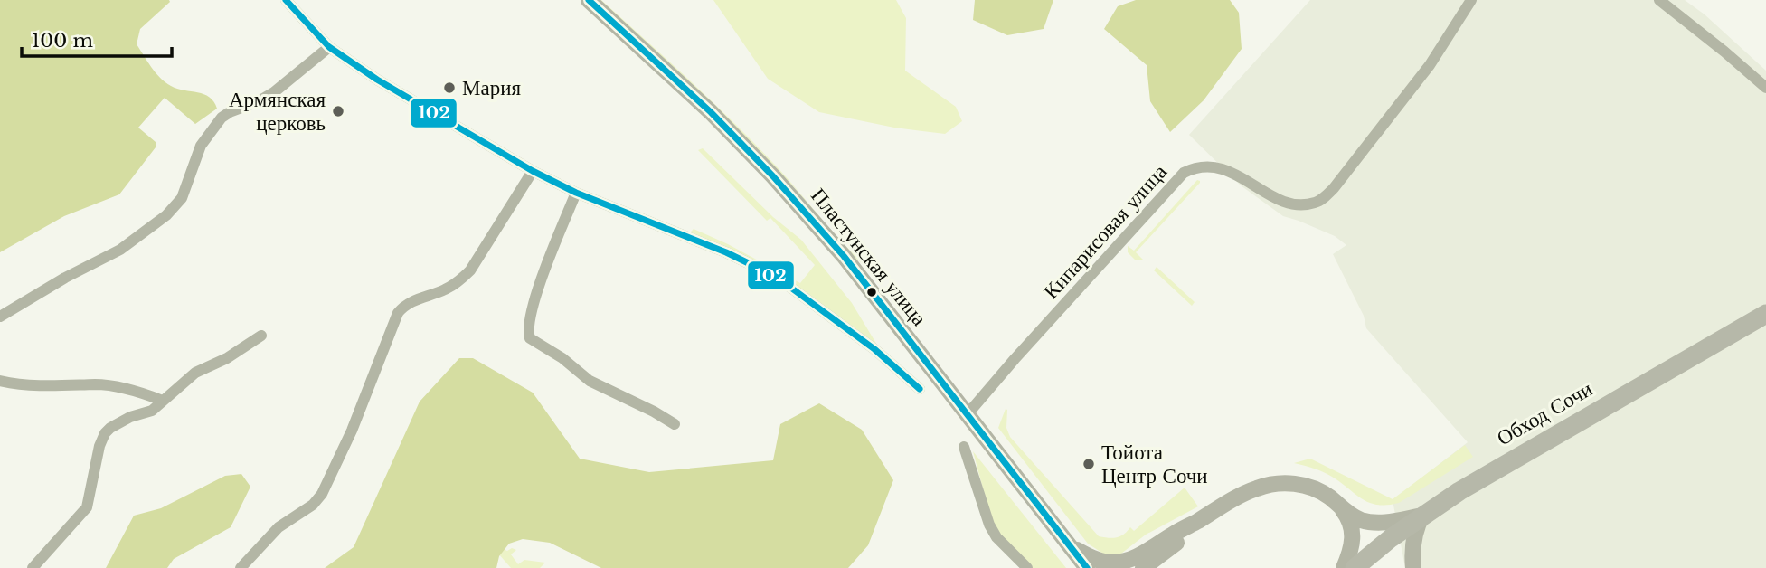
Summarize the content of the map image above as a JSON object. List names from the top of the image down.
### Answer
{
  "streets": {
    "highway": ["Обход Сочи"],
    "main road": ["Пластунская улица"],
    "street": ["Кипарисовая улица"]
  },
  "crossings": [
    ["Кипарисовая улица", "Пластунская улица"]
  ],
  "places": ["Мария", "Армянская церковь", "Тойота Центр Сочи"],
  "lines": ["transit line 102"],
  "scale_bar": "100 m"
}
